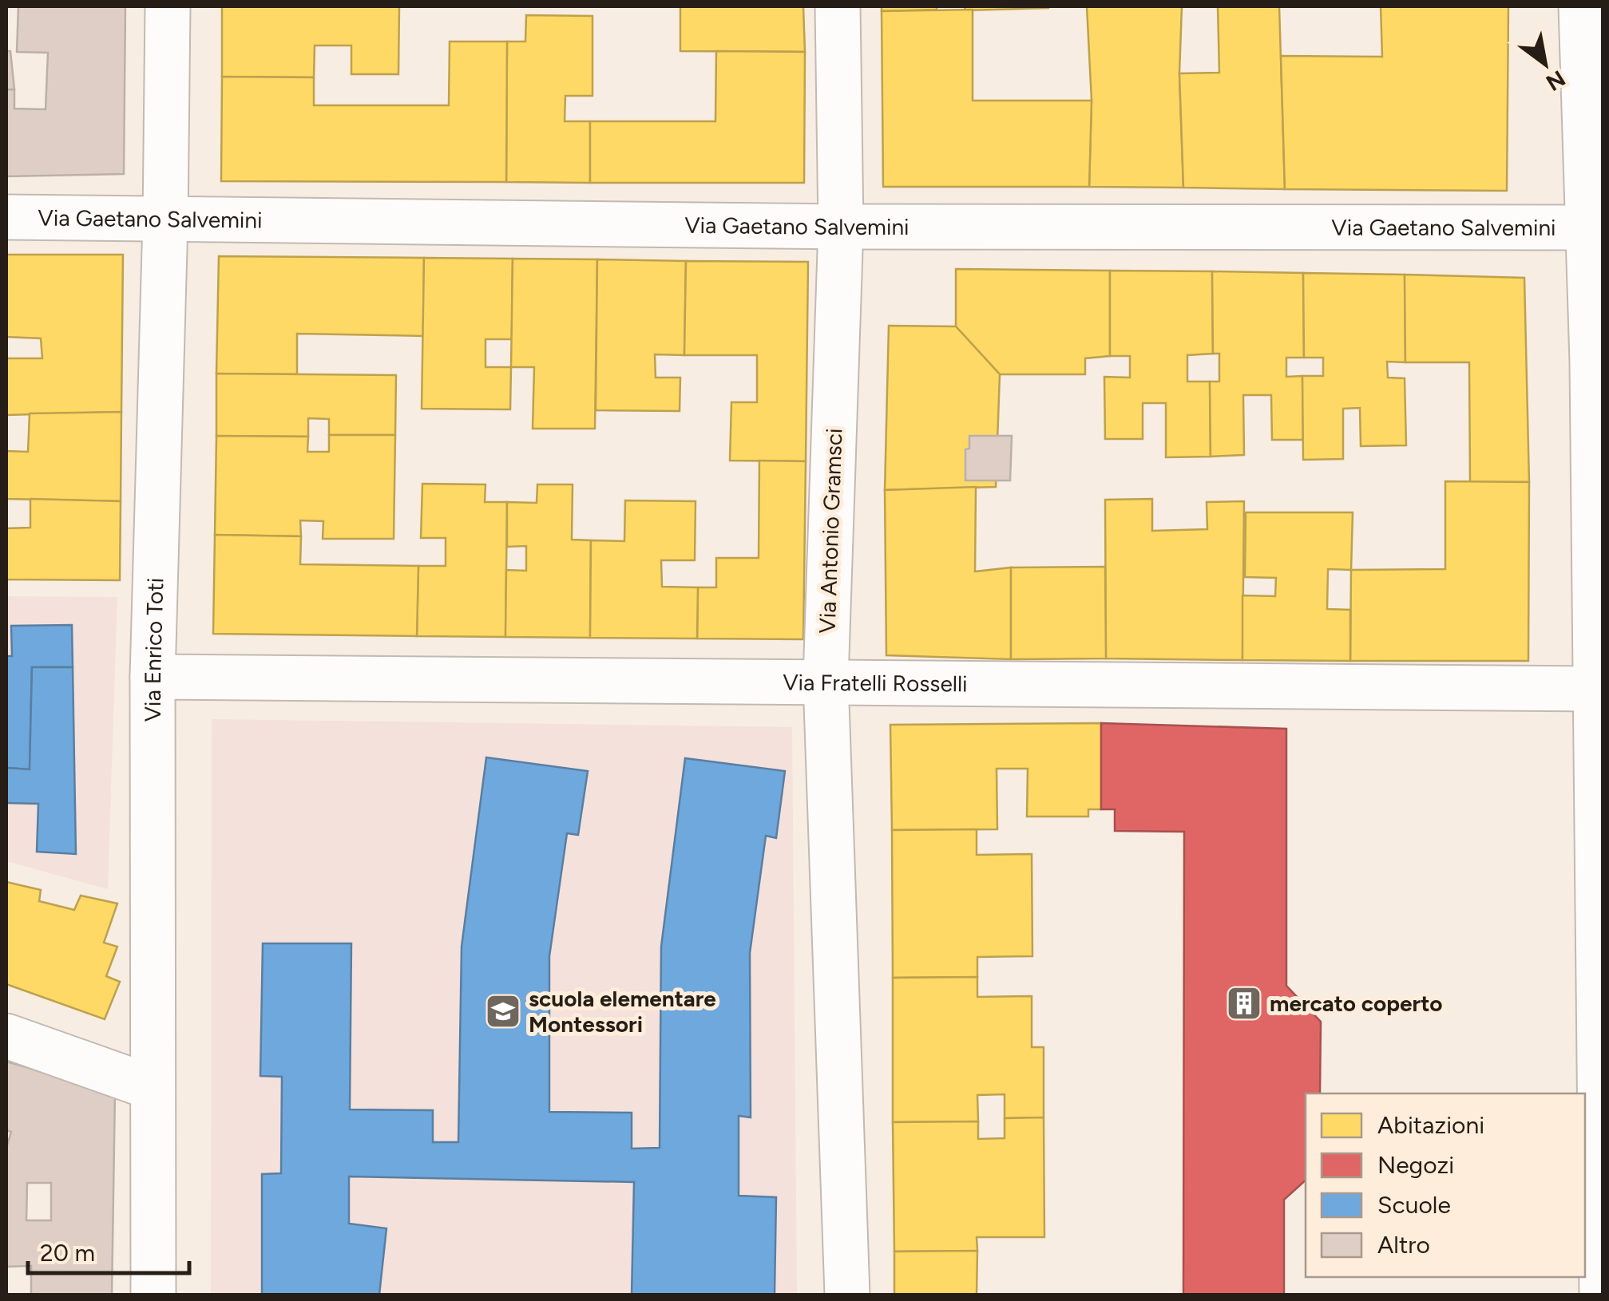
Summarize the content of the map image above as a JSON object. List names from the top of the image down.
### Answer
{
  "streets": {
    "street": [
      "Via Gaetano Salvemini",
      "Via Antonio Gramsci",
      "Via Enrico Toti",
      "Via Fratelli Rosselli"
    ]
  },
  "crossings": [
    ["Via Gaetano Salvemini", "Via Antonio Gramsci"],
    ["Via Gaetano Salvemini", "Via Enrico Toti"],
    ["Via Antonio Gramsci", "Via Fratelli Rosselli"],
    ["Via Enrico Toti", "Via Fratelli Rosselli"]
  ],
  "places": {
    "building": ["mercato coperto"],
    "school or university": ["scuola elementare Montessori"]
  },
  "legend": [
    "Abitazioni",
    "Negozi",
    "Scuole",
    "Altro"
  ],
  "scale_bar": "20 m",
  "north": "bottom right"
}
